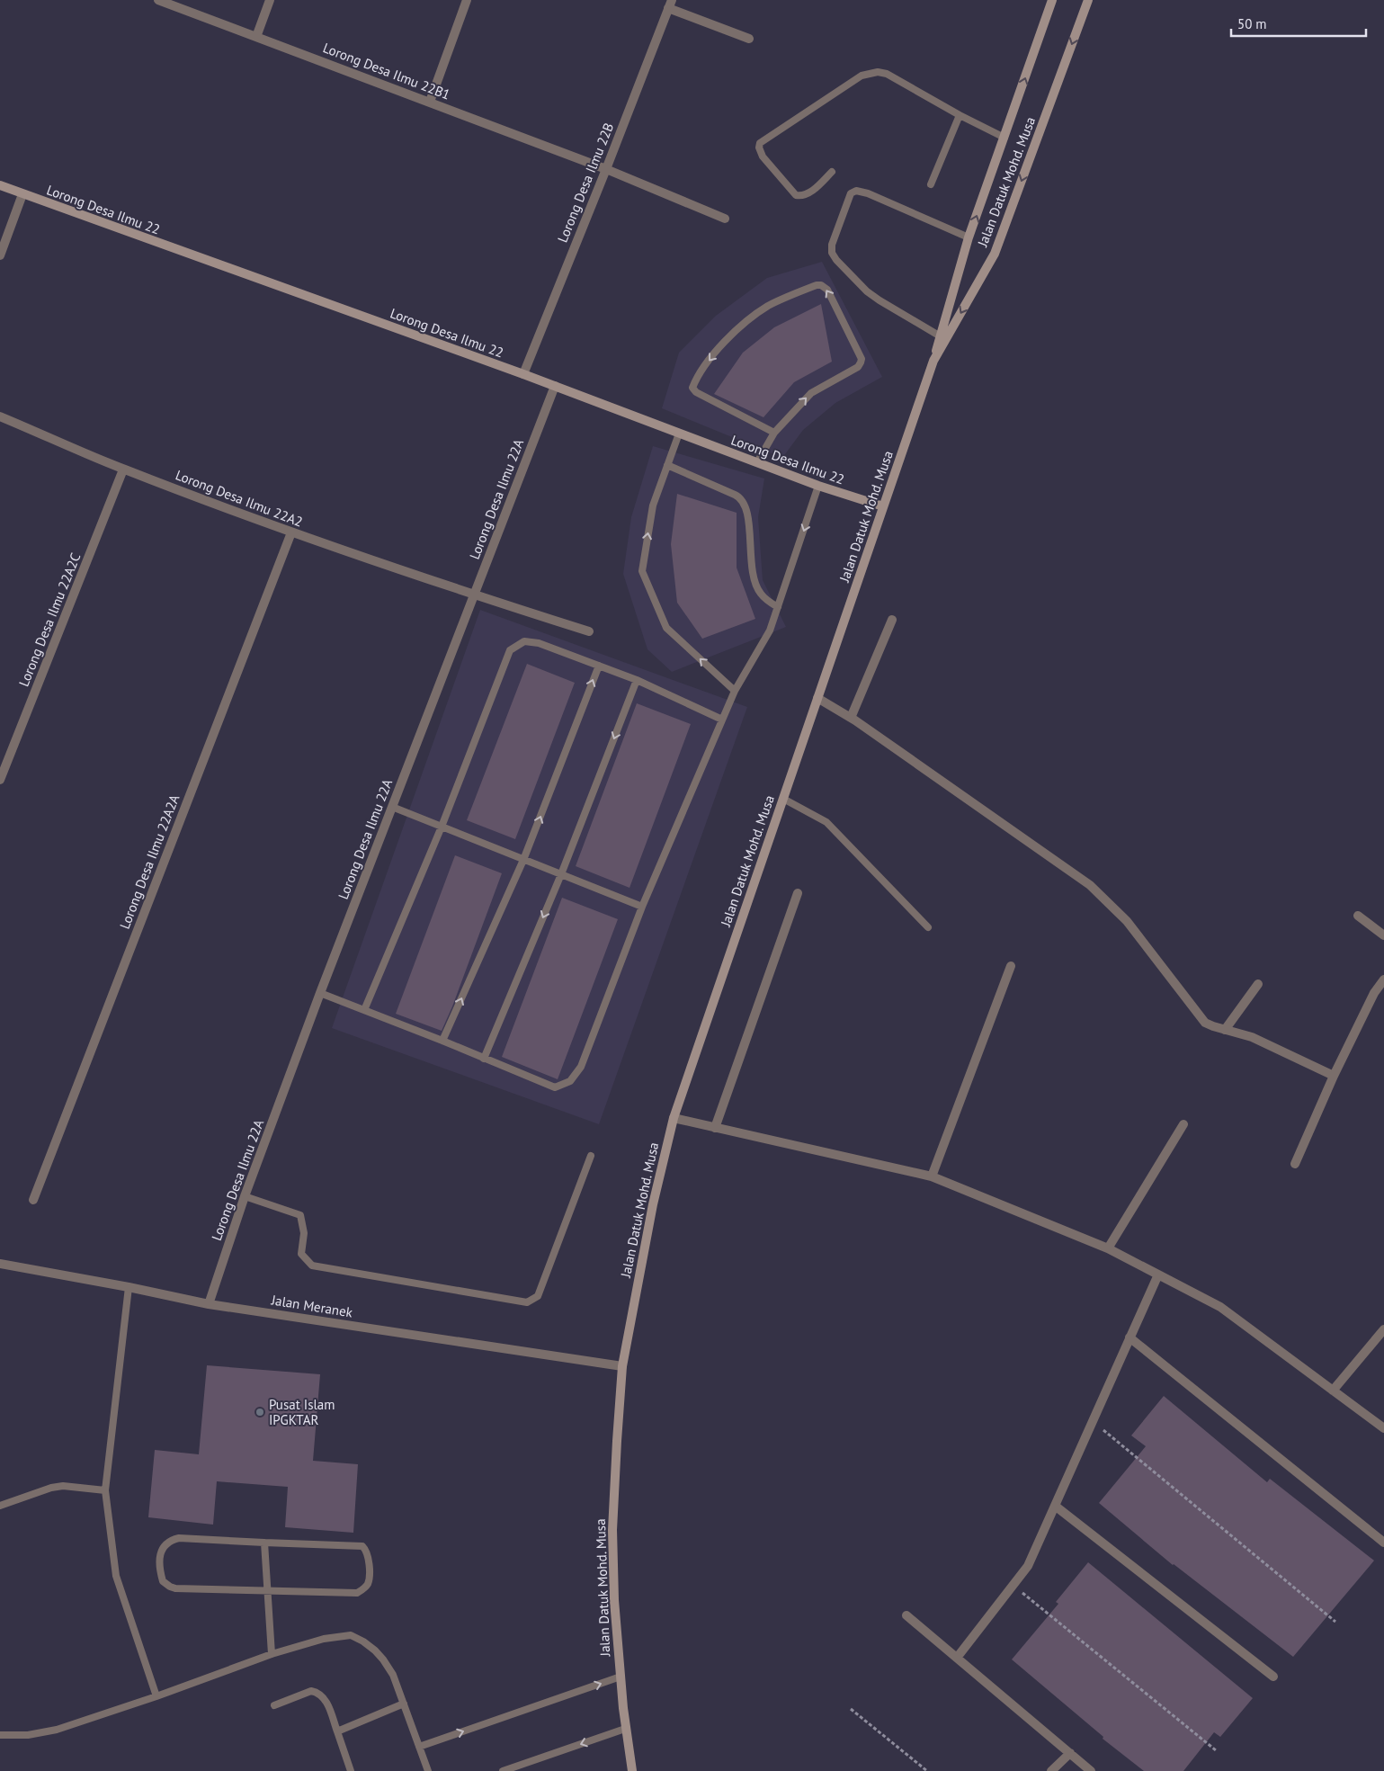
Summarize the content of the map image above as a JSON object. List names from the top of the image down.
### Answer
{
  "streets": {
    "main road": ["Jalan Datuk Mohd. Musa", "Lorong Desa Ilmu 22"],
    "street": [
      "Lorong Desa Ilmu 22B1",
      "Lorong Desa Ilmu 22B",
      "Lorong Desa Ilmu 22A2",
      "Lorong Desa Ilmu 22A",
      "Lorong Desa Ilmu 22A2C",
      "Lorong Desa Ilmu 22A2A",
      "Jalan Meranek"
    ]
  },
  "crossings": [
    ["Lorong Desa Ilmu 22B1", "Lorong Desa Ilmu 22B"],
    ["Jalan Datuk Mohd. Musa", "Lorong Desa Ilmu 22"],
    ["Jalan Datuk Mohd. Musa", "Jalan Meranek"],
    ["Lorong Desa Ilmu 22B", "Lorong Desa Ilmu 22"],
    ["Lorong Desa Ilmu 22", "Lorong Desa Ilmu 22A"],
    ["Lorong Desa Ilmu 22A2", "Lorong Desa Ilmu 22A"],
    ["Lorong Desa Ilmu 22A2", "Lorong Desa Ilmu 22A2C"],
    ["Lorong Desa Ilmu 22A2", "Lorong Desa Ilmu 22A2A"],
    ["Lorong Desa Ilmu 22A", "Jalan Meranek"]
  ],
  "places": ["Pusat Islam IPGKTAR"],
  "scale_bar": "50 m"
}
